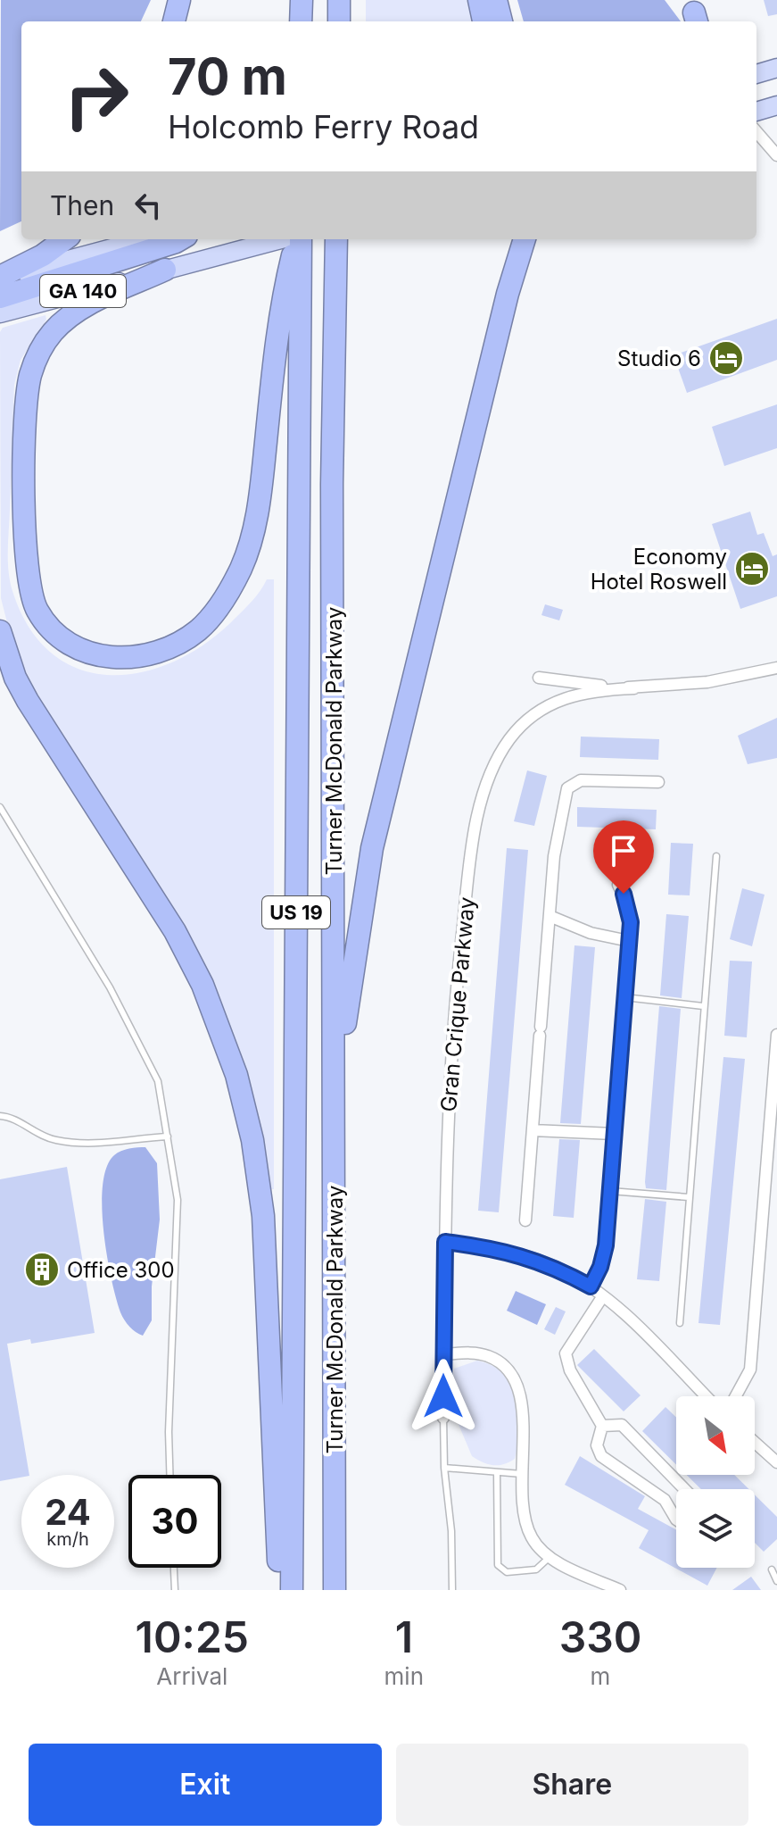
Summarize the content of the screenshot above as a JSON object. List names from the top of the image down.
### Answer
{
  "streets": {
    "highway": ["Turner McDonald Parkway", "US 19"],
    "main road": ["GA 140"],
    "street": ["Gran Crique Parkway"]
  },
  "places": {
    "hotel": ["Studio 6", "Economy Hotel Roswell"],
    "building": ["Office 300"]
  },
  "north": "bottom right",
  "page": {
    "turn": ["70 m", "Holcomb Ferry Road"],
    "then": "Then",
    "speed": "24 km/h",
    "limit": "30",
    "eta": [
      "10:25",
      "Arrival",
      "1",
      "min",
      "330",
      "m"
    ],
    "buttons": ["Exit", "Share"]
  }
}
